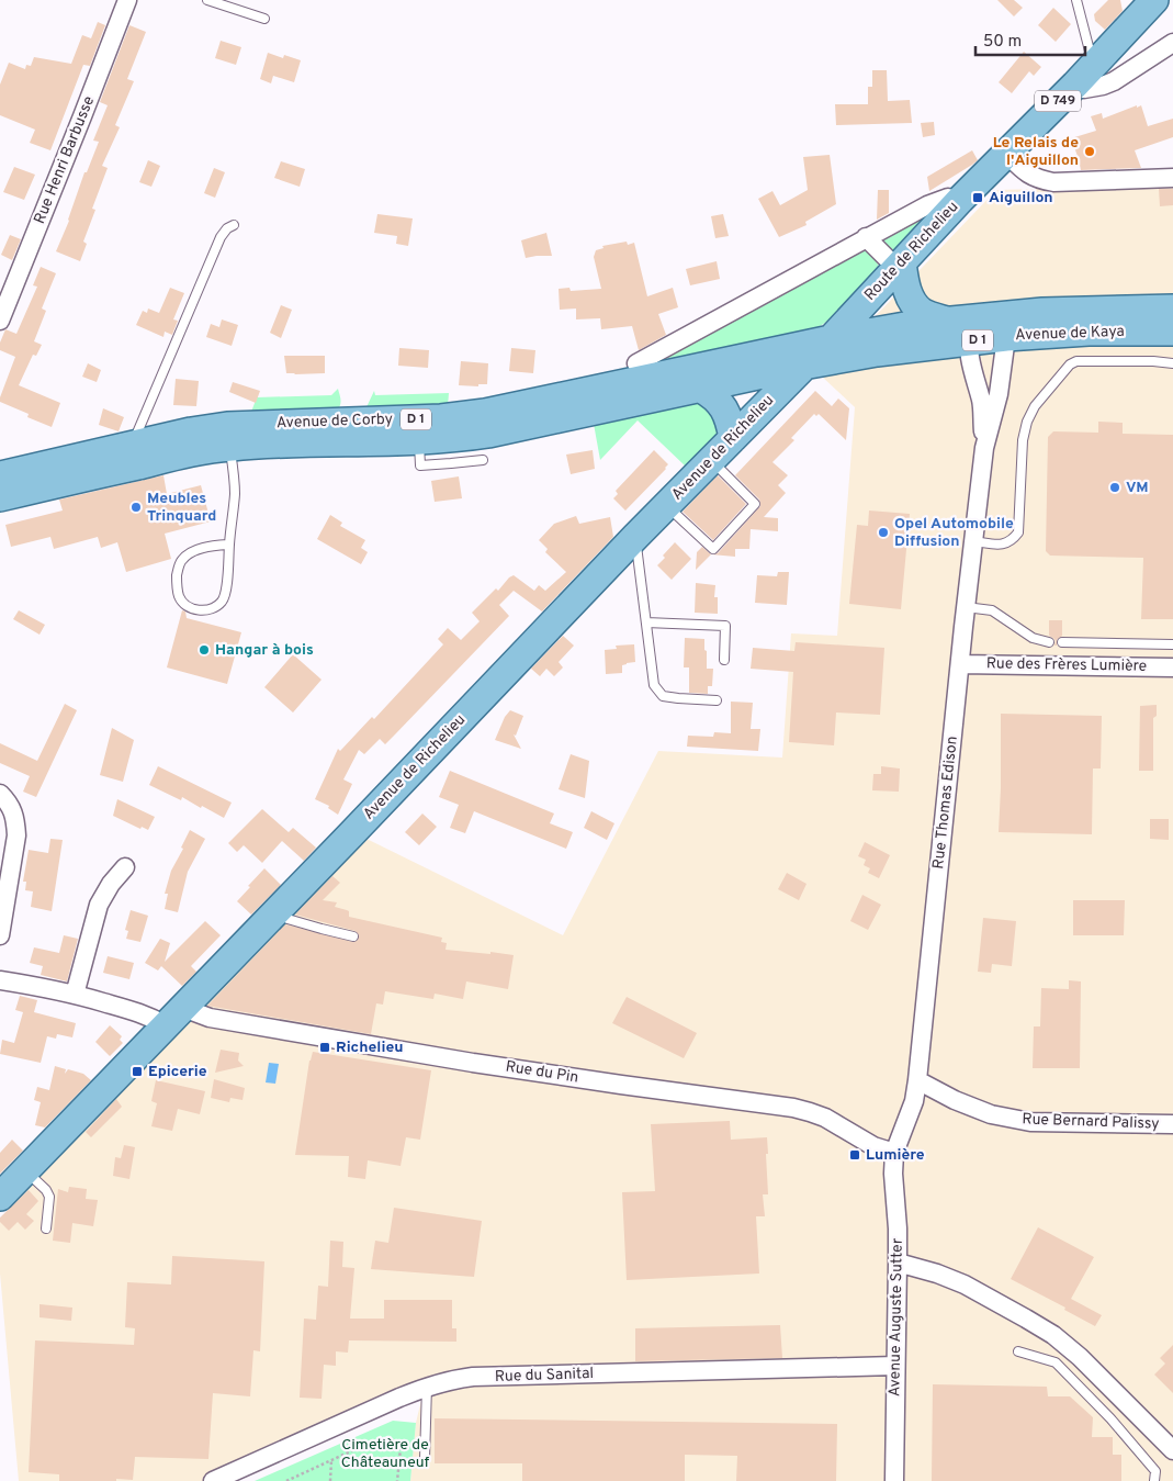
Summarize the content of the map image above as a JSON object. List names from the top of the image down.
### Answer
{
  "streets": {
    "main road": [
      "D 749",
      "Route de Richelieu",
      "Avenue de Kaya",
      "D 1",
      "Avenue de Corby",
      "Avenue de Richelieu"
    ],
    "street": [
      "Rue Henri Barbusse",
      "Rue des Frères Lumière",
      "Rue Thomas Edison",
      "Rue du Pin",
      "Rue Bernard Palissy",
      "Avenue Auguste Sutter",
      "Rue du Sanital"
    ]
  },
  "crossings": [
    ["Route de Richelieu", "Avenue de Kaya"],
    ["Route de Richelieu", "Avenue de Corby"],
    ["Route de Richelieu", "Avenue de Richelieu"],
    ["Avenue de Kaya", "Avenue de Corby"],
    ["Avenue de Kaya", "Avenue de Richelieu"],
    ["Avenue de Kaya", "Rue Thomas Edison"],
    ["Avenue de Corby", "Avenue de Richelieu"],
    ["Avenue de Richelieu", "Rue du Pin"],
    ["Rue des Frères Lumière", "Rue Thomas Edison"],
    ["Rue Thomas Edison", "Rue du Pin"],
    ["Rue Thomas Edison", "Rue Bernard Palissy"],
    ["Rue Thomas Edison", "Avenue Auguste Sutter"],
    ["Rue du Pin", "Avenue Auguste Sutter"],
    ["Avenue Auguste Sutter", "Rue du Sanital"]
  ],
  "parks": ["Cimetière de Châteauneuf"],
  "places": {
    "other": [
      "Le Relais de l'Aiguillon",
      "VM",
      "Meubles Trinquard",
      "Opel Automobile Diffusion",
      "Hangar à bois"
    ],
    "transit": [
      "Aiguillon",
      "Richelieu",
      "Epicerie",
      "Lumière"
    ]
  },
  "scale_bar": "50 m"
}
